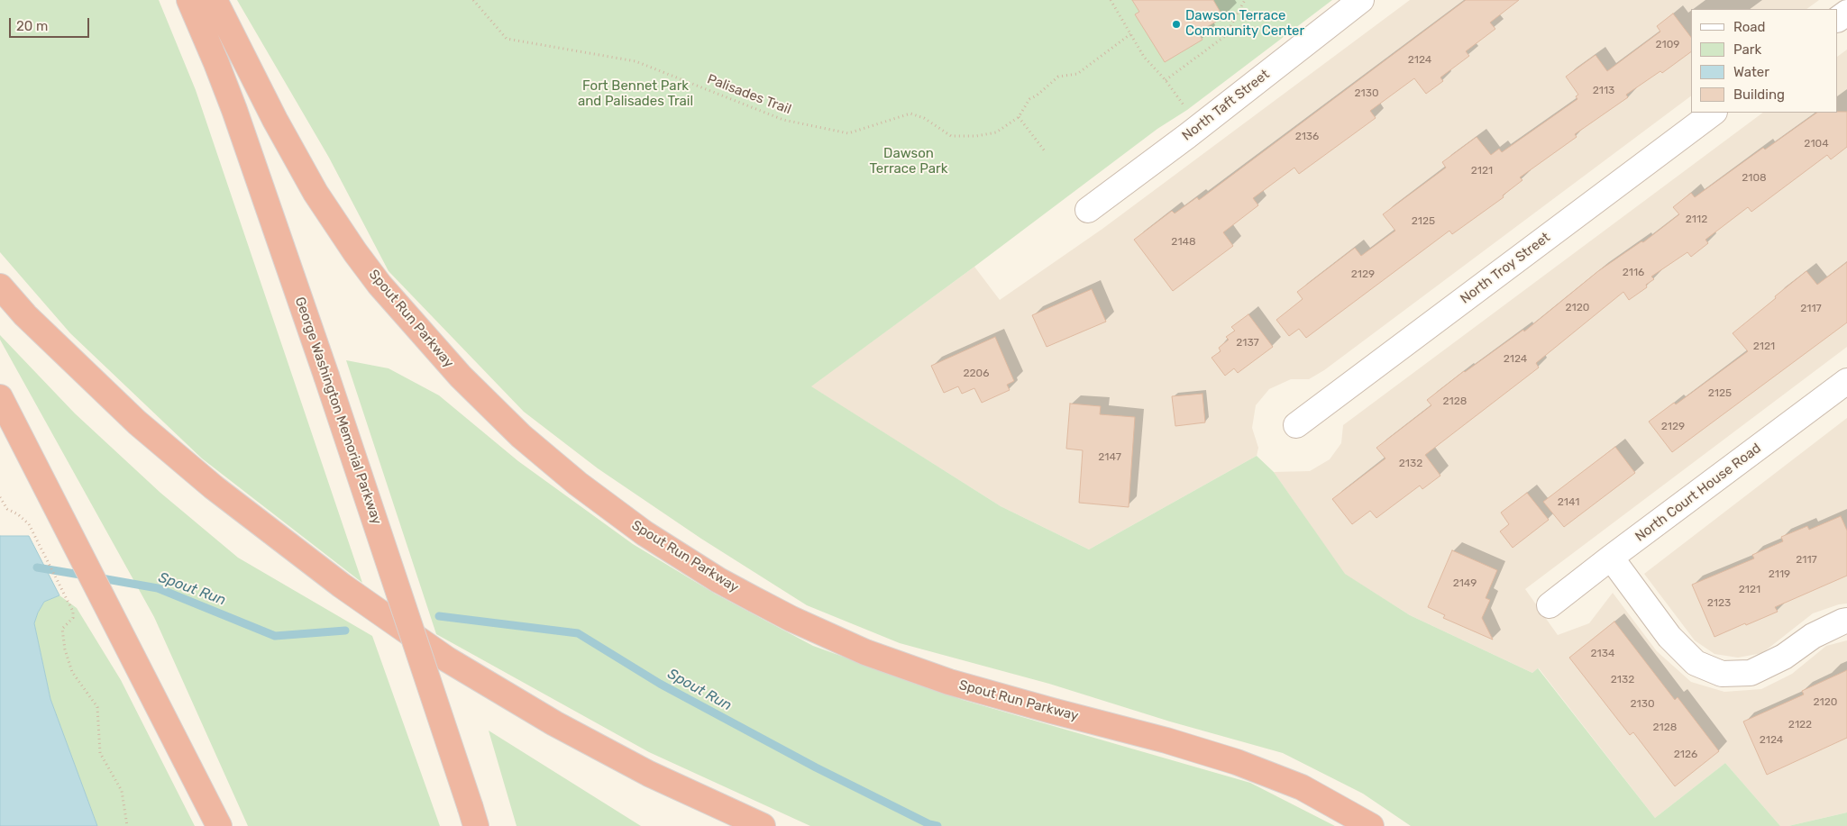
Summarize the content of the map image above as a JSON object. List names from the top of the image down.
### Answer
{
  "streets": {
    "highway": ["Spout Run Parkway", "George Washington Memorial Parkway"],
    "street": ["North Taft Street", "North Troy Street", "North Court House Road"],
    "path": ["Palisades Trail"]
  },
  "water": ["Spout Run"],
  "parks": ["Fort Bennet Park and Palisades Trail", "Dawson Terrace Park"],
  "places": ["Dawson Terrace Community Center"],
  "house_numbers": [
    "2109",
    "2124",
    "2113",
    "2130",
    "2136",
    "2104",
    "2121",
    "2108",
    "2112",
    "2125",
    "2148",
    "2116",
    "2129",
    "2120",
    "2117",
    "2137",
    "2121",
    "2124",
    "2206",
    "2125",
    "2128",
    "2129",
    "2147",
    "2132",
    "2141",
    "2117",
    "2119",
    "2149",
    "2121",
    "2123",
    "2134",
    "2132",
    "2120",
    "2130",
    "2122",
    "2128",
    "2124",
    "2126"
  ],
  "legend": [
    "Road",
    "Park",
    "Water",
    "Building"
  ],
  "scale_bar": "20 m"
}
